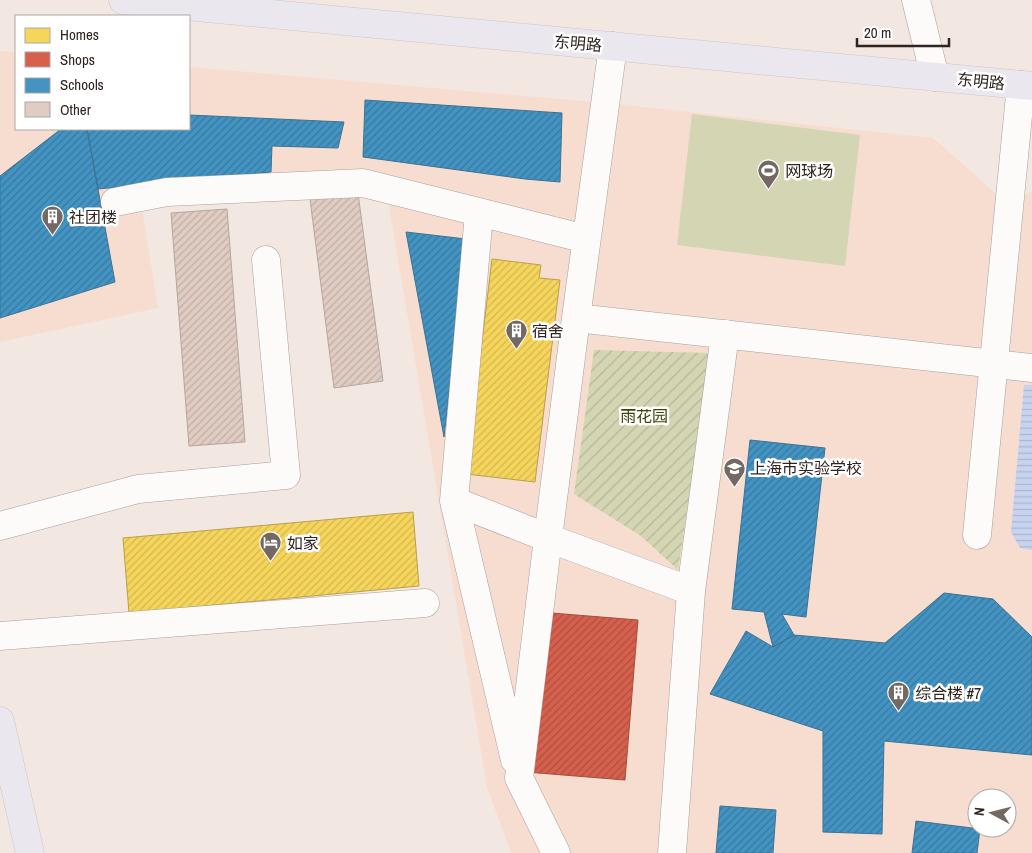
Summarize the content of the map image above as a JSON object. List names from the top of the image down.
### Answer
{
  "streets": {
    "main road": ["东明路"]
  },
  "parks": ["雨花园"],
  "places": {
    "sports": ["网球场"],
    "building": ["社团楼", "宿舍", "综合楼 #7"],
    "school or university": ["上海市实验学校"],
    "hotel": ["如家"]
  },
  "legend": [
    "Homes",
    "Shops",
    "Schools",
    "Other"
  ],
  "scale_bar": "20 m",
  "north": "left"
}
